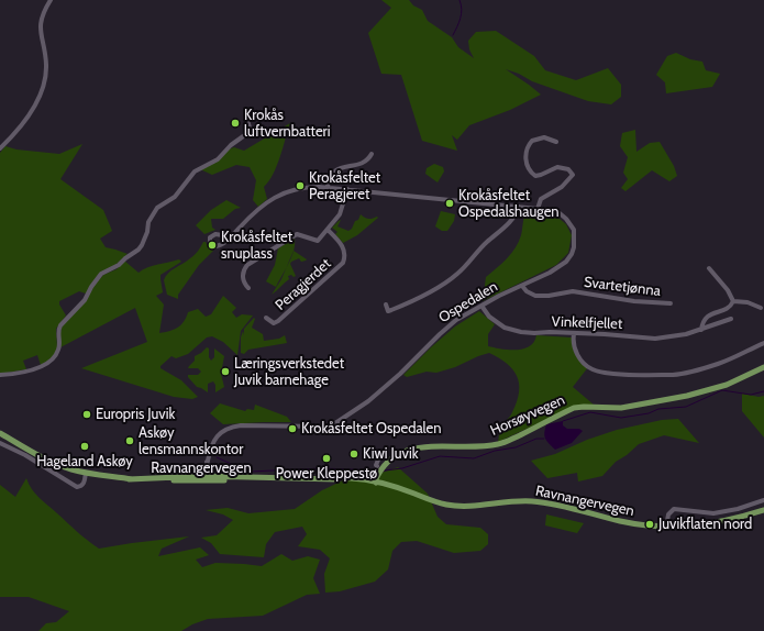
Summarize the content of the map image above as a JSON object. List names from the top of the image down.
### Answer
{
  "streets": {
    "main road": ["Horsøyvegen", "Ravnangervegen"],
    "street": [
      "Peragjerdet",
      "Svartetjønna",
      "Ospedalen",
      "Vinkelfjellet"
    ]
  },
  "crossings": [
    ["Peragjerdet", "Ospedalen"],
    ["Svartetjønna", "Ospedalen"],
    ["Ospedalen", "Vinkelfjellet"],
    ["Ospedalen", "Ravnangervegen"]
  ],
  "places": [
    "Krokås luftvernbatteri",
    "Krokåsfeltet Peragjeret",
    "Krokåsfeltet Ospedalshaugen",
    "Krokåsfeltet snuplass",
    "Læringsverkstedet Juvik barnehage",
    "Europris Juvik",
    "Krokåsfeltet Ospedalen",
    "Askøy lensmannskontor",
    "Hageland Askøy",
    "Kiwi Juvik",
    "Power Kleppestø",
    "Juvikflaten nord"
  ]
}
